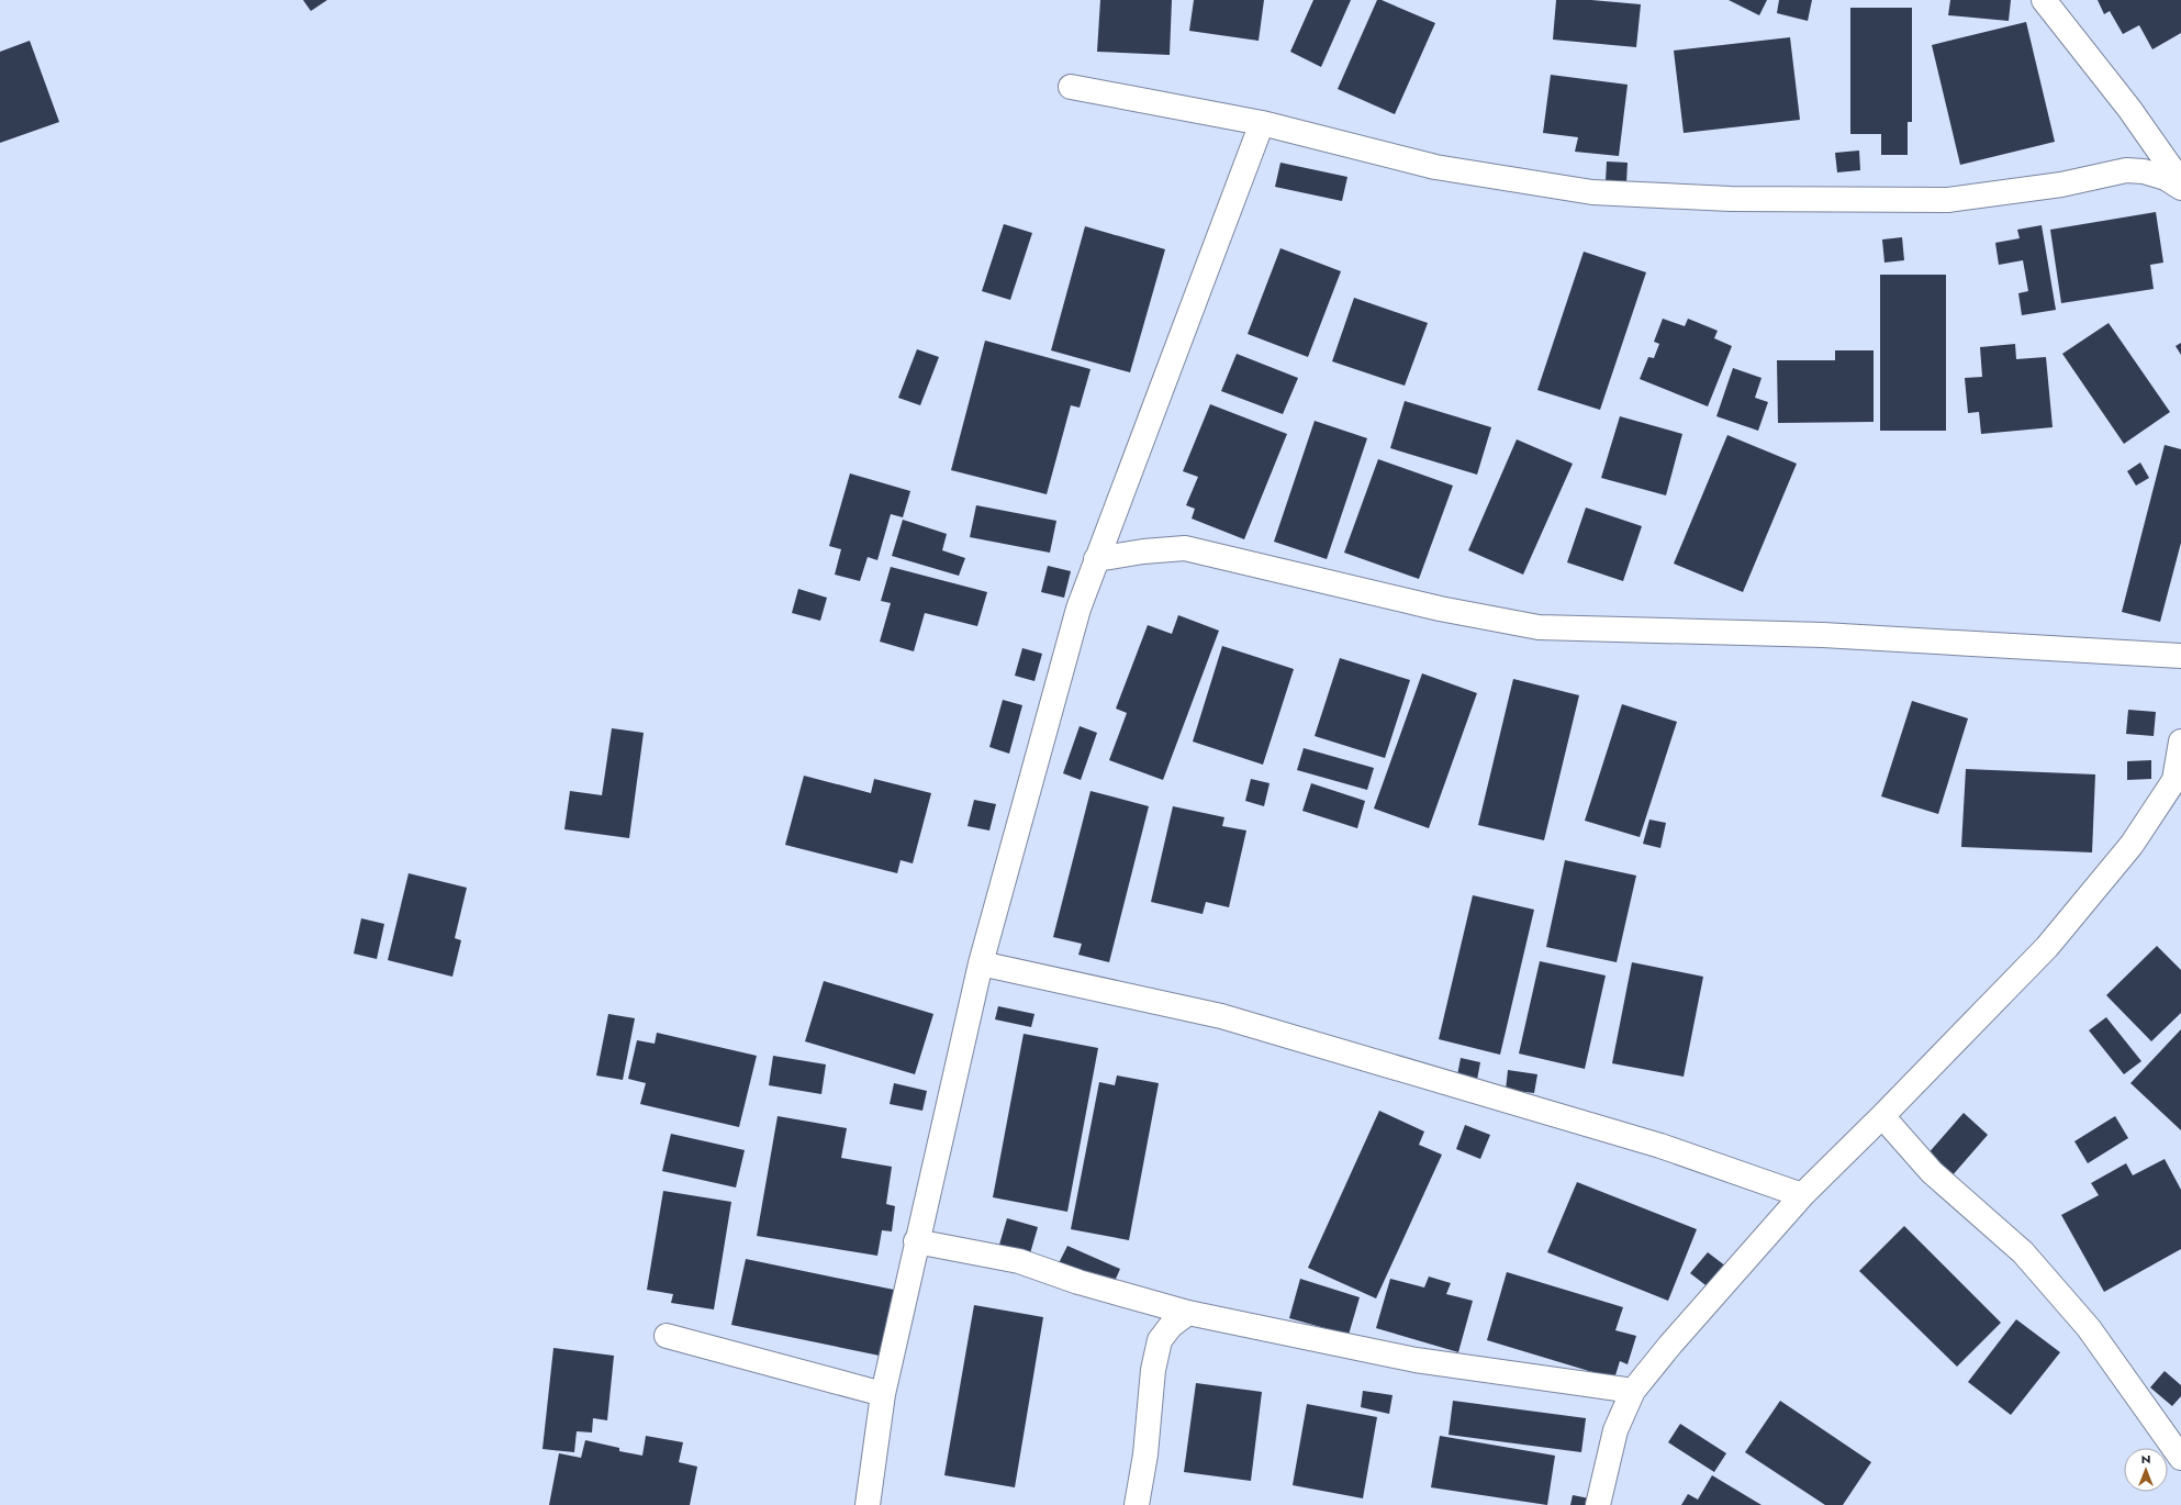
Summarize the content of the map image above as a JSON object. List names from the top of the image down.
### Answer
{
  "north": "top"
}
